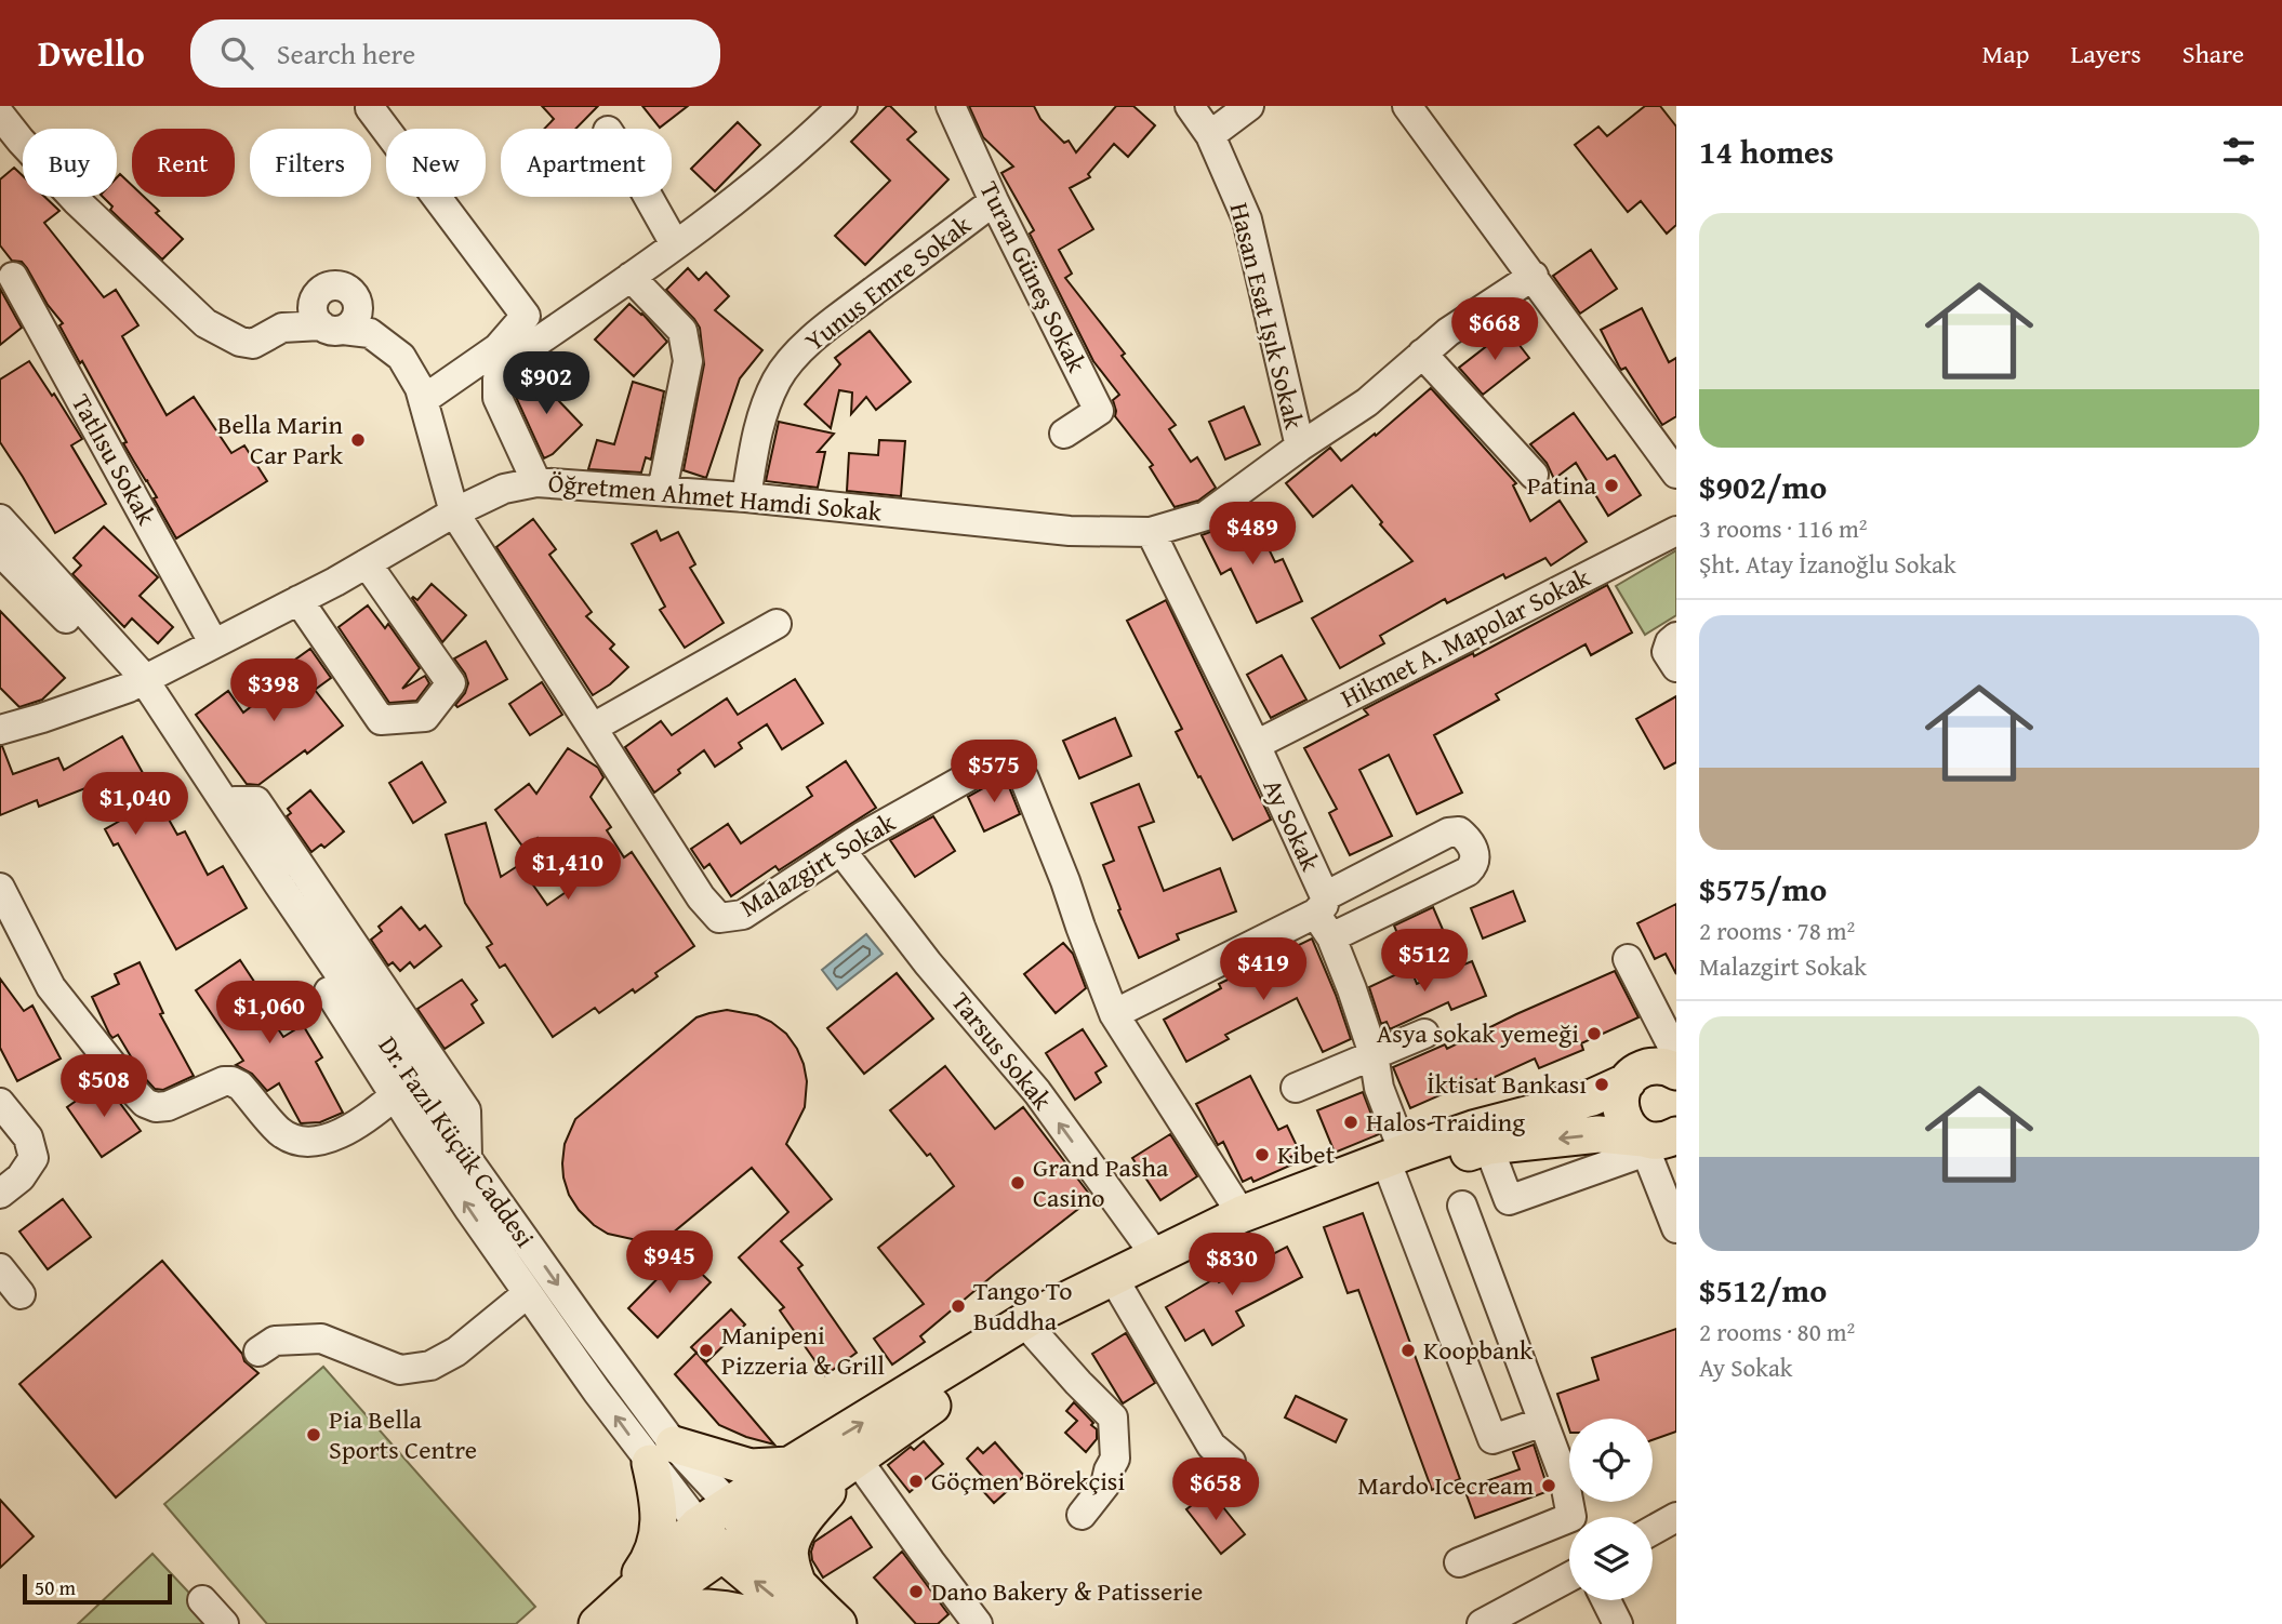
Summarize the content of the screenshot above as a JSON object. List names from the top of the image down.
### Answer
{
  "streets": {
    "street": [
      "Turan Güneş Sokak",
      "Yunus Emre Sokak",
      "Hasan Esat Işık Sokak",
      "Tatlısu Sokak",
      "Öğretmen Ahmet Hamdi Sokak",
      "Hikmet A. Mapolar Sokak",
      "Ay Sokak",
      "Malazgirt Sokak",
      "Tarsus Sokak",
      "Dr. Fazıl Küçük Caddesi"
    ]
  },
  "crossings": [
    ["Turan Güneş Sokak", "Yunus Emre Sokak"],
    ["Yunus Emre Sokak", "Öğretmen Ahmet Hamdi Sokak"],
    ["Hasan Esat Işık Sokak", "Öğretmen Ahmet Hamdi Sokak"],
    ["Hasan Esat Işık Sokak", "Ay Sokak"],
    ["Tatlısu Sokak", "Öğretmen Ahmet Hamdi Sokak"],
    ["Öğretmen Ahmet Hamdi Sokak", "Ay Sokak"],
    ["Öğretmen Ahmet Hamdi Sokak", "Malazgirt Sokak"],
    ["Öğretmen Ahmet Hamdi Sokak", "Dr. Fazıl Küçük Caddesi"],
    ["Hikmet A. Mapolar Sokak", "Ay Sokak"],
    ["Malazgirt Sokak", "Tarsus Sokak"]
  ],
  "one_way": ["Tarsus Sokak"],
  "places": [
    "Bella Marin Car Park",
    "Patina",
    "Asya sokak yemeği",
    "İktisat Bankası",
    "Halos Traiding",
    "Kibet",
    "Grand Pasha Casino",
    "Tango To Buddha",
    "Manipeni Pizzeria & Grill",
    "Koopbank",
    "Pia Bella Sports Centre",
    "Göçmen Börekçisi",
    "Mardo Icecream",
    "Dano Bakery & Patisserie"
  ],
  "scale_bar": "50 m",
  "page": {
    "header": "Dwello",
    "search": "Search here",
    "nav": ["Map", "Layers", "Share"],
    "heading": "14 homes",
    "chip": [
      "Buy",
      "Rent",
      "Filters",
      "New",
      "Apartment"
    ],
    "list": [
      {
        "name": "$902/mo",
        "note": "3 rooms · 116 m² · Şht. Atay İzanoğlu Sokak"
      },
      {
        "name": "$575/mo",
        "note": "2 rooms · 78 m² · Malazgirt Sokak"
      },
      {
        "name": "$512/mo",
        "note": "2 rooms · 80 m² · Ay Sokak"
      }
    ],
    "price": [
      "$668",
      "$902",
      "$489",
      "$398",
      "$575",
      "$1,040",
      "$1,410",
      "$512",
      "$419",
      "$1,060",
      "$508",
      "$945",
      "$830",
      "$658"
    ],
    "scale": "50 m"
  }
}
